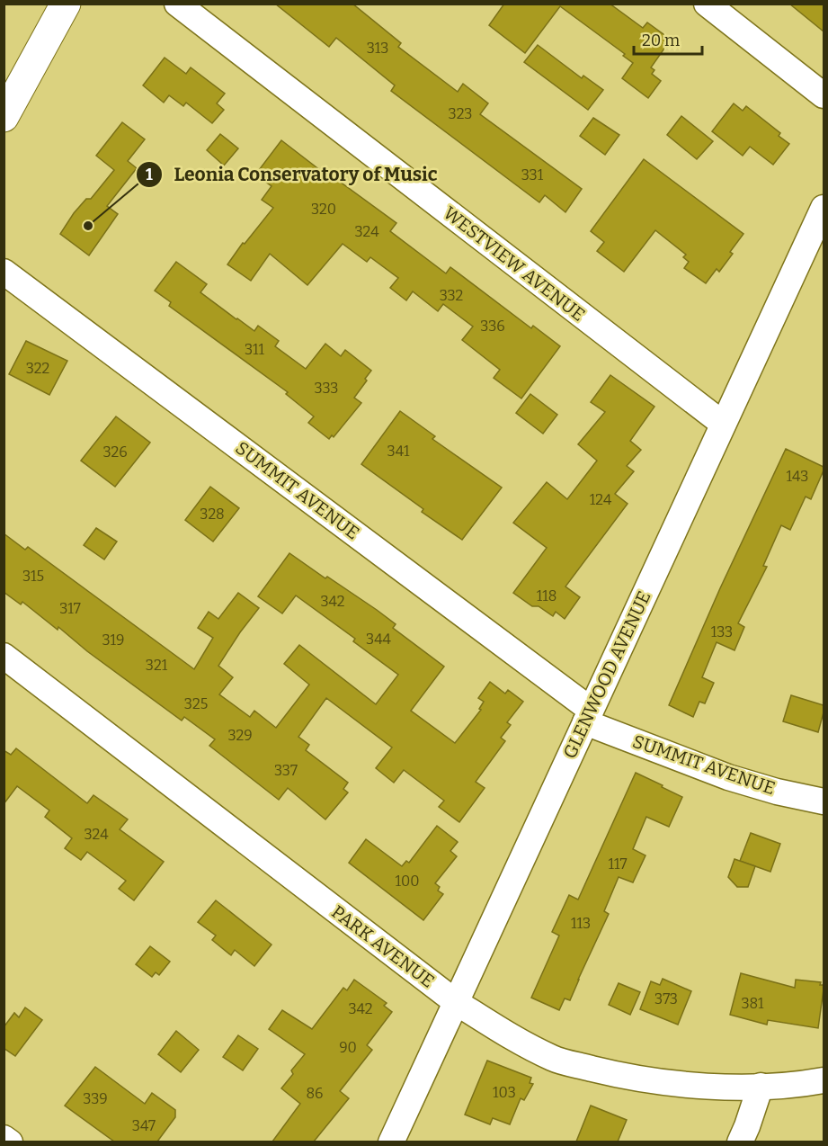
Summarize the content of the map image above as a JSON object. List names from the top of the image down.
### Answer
{
  "streets": {
    "street": [
      "WESTVIEW AVENUE",
      "SUMMIT AVENUE",
      "GLENWOOD AVENUE",
      "PARK AVENUE"
    ]
  },
  "crossings": [
    ["WESTVIEW AVENUE", "GLENWOOD AVENUE"],
    ["SUMMIT AVENUE", "GLENWOOD AVENUE"],
    ["GLENWOOD AVENUE", "PARK AVENUE"]
  ],
  "places": ["Leonia Conservatory of Music"],
  "house_numbers": [
    "313",
    "323",
    "331",
    "320",
    "324",
    "332",
    "336",
    "311",
    "322",
    "333",
    "341",
    "326",
    "143",
    "124",
    "328",
    "315",
    "118",
    "342",
    "317",
    "133",
    "344",
    "319",
    "321",
    "325",
    "329",
    "337",
    "324",
    "117",
    "100",
    "113",
    "373",
    "381",
    "342",
    "90",
    "103",
    "86",
    "339",
    "347"
  ],
  "scale_bar": "20 m"
}
